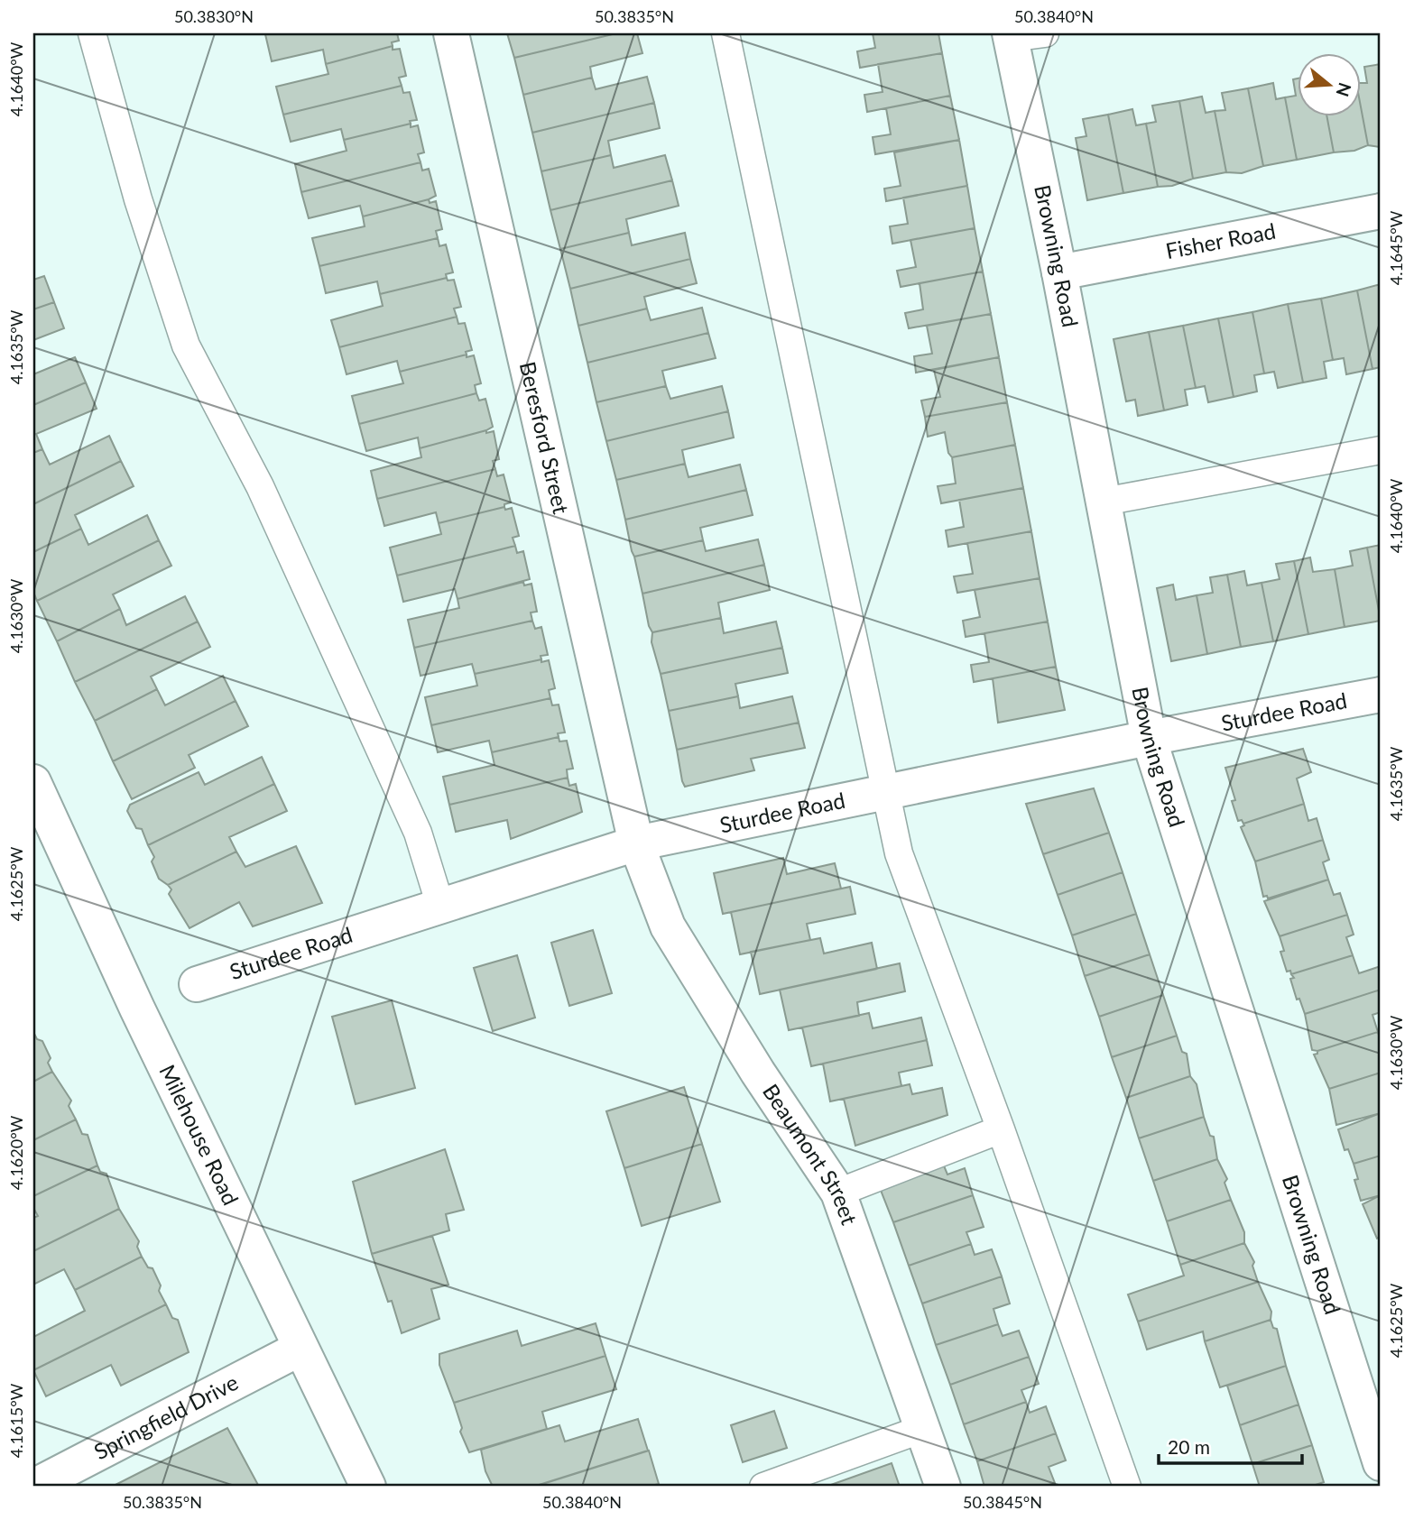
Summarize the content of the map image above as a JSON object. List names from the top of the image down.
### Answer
{
  "streets": {
    "street": [
      "Fisher Road",
      "Browning Road",
      "Beresford Street",
      "Sturdee Road",
      "Milehouse Road",
      "Beaumont Street",
      "Springfield Drive"
    ]
  },
  "crossings": [
    ["Fisher Road", "Browning Road"],
    ["Browning Road", "Sturdee Road"],
    ["Beresford Street", "Sturdee Road"],
    ["Beresford Street", "Beaumont Street"],
    ["Sturdee Road", "Beaumont Street"],
    ["Milehouse Road", "Springfield Drive"]
  ],
  "scale_bar": "20 m",
  "north": "right",
  "coordinates": [
    "50.3830°N",
    "50.3835°N",
    "50.3840°N",
    "4.1640°W",
    "4.1645°W",
    "4.1635°W",
    "4.1630°W",
    "4.1625°W",
    "4.1620°W",
    "4.1615°W",
    "50.3845°N"
  ]
}
